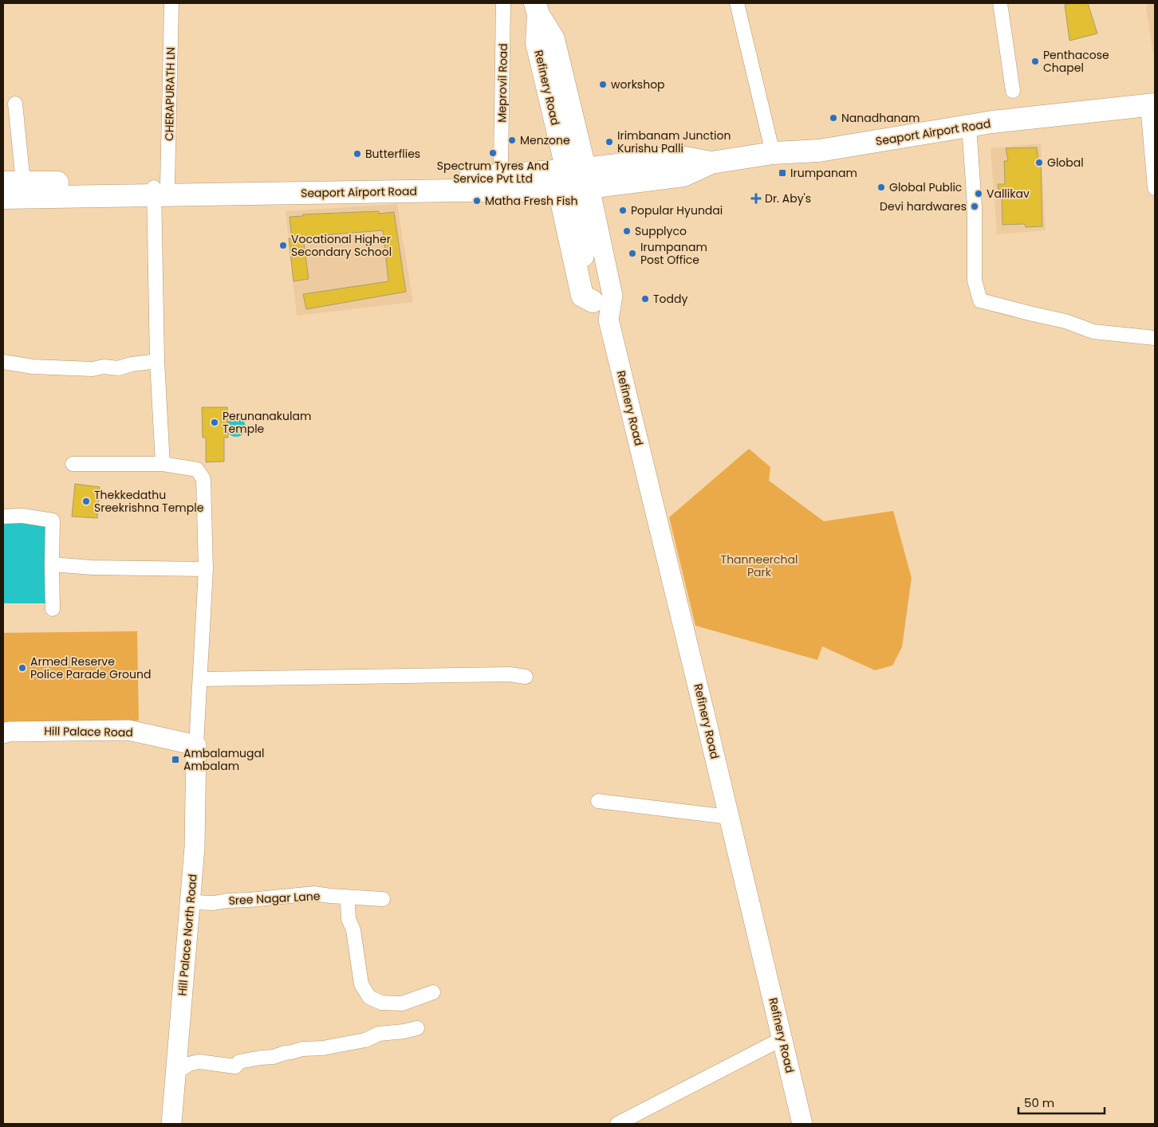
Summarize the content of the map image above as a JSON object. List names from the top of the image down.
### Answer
{
  "streets": {
    "main road": [
      "Refinery Road",
      "Seaport Airport Road",
      "Hill Palace Road",
      "Hill Palace North Road"
    ],
    "street": ["Meprovil Road", "CHERAPURATH LN", "Sree Nagar Lane"]
  },
  "crossings": [
    ["Refinery Road", "Seaport Airport Road"],
    ["CHERAPURATH LN", "Seaport Airport Road"],
    ["Hill Palace Road", "Hill Palace North Road"],
    ["Sree Nagar Lane", "Hill Palace North Road"]
  ],
  "parks": ["Thanneerchal Park"],
  "places": {
    "other": [
      "Penthacose Chapel",
      "workshop",
      "Nanadhanam",
      "Menzone",
      "Irimbanam Junction Kurishu Palli",
      "Spectrum Tyres And Service Pvt Ltd",
      "Butterflies",
      "Global",
      "Global Public",
      "Vallikav",
      "Matha Fresh Fish",
      "Devi hardwares",
      "Popular Hyundai",
      "Supplyco",
      "Vocational Higher Secondary School",
      "Irumpanam Post Office",
      "Toddy",
      "Perunanakulam Temple",
      "Thekkedathu Sreekrishna Temple",
      "Armed Reserve Police Parade Ground"
    ],
    "transit": ["Irumpanam", "Ambalamugal Ambalam"],
    "health": ["Dr. Aby's"]
  },
  "scale_bar": "50 m"
}
